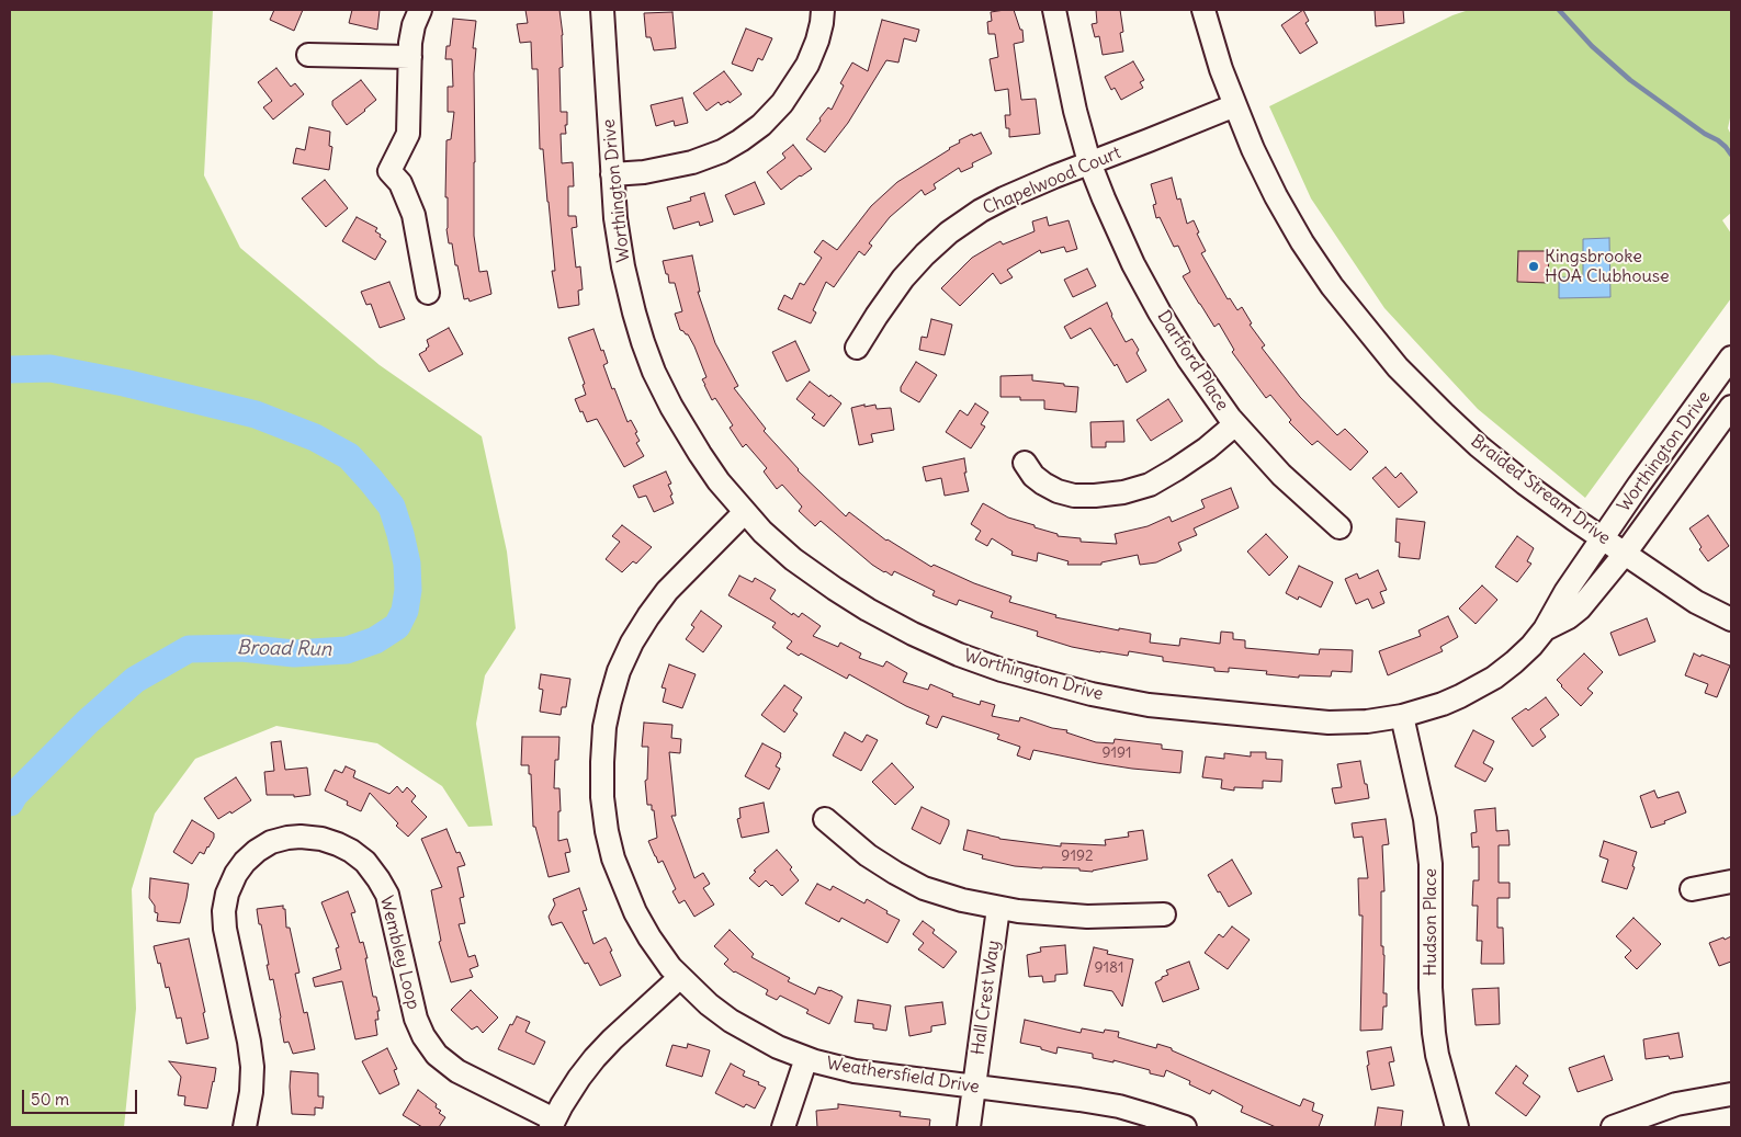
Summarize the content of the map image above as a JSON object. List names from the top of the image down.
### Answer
{
  "streets": {
    "street": [
      "Chapelwood Court",
      "Worthington Drive",
      "Dartford Place",
      "Braided Stream Drive",
      "Hudson Place",
      "Wembley Loop",
      "Hall Crest Way",
      "Weathersfield Drive"
    ]
  },
  "crossings": [
    ["Chapelwood Court", "Dartford Place"],
    ["Chapelwood Court", "Braided Stream Drive"],
    ["Worthington Drive", "Braided Stream Drive"],
    ["Worthington Drive", "Hudson Place"],
    ["Worthington Drive", "Weathersfield Drive"],
    ["Hall Crest Way", "Weathersfield Drive"]
  ],
  "water": ["Broad Run"],
  "places": ["Kingsbrooke HOA Clubhouse"],
  "house_numbers": ["9191", "9192", "9181"],
  "scale_bar": "50 m"
}
